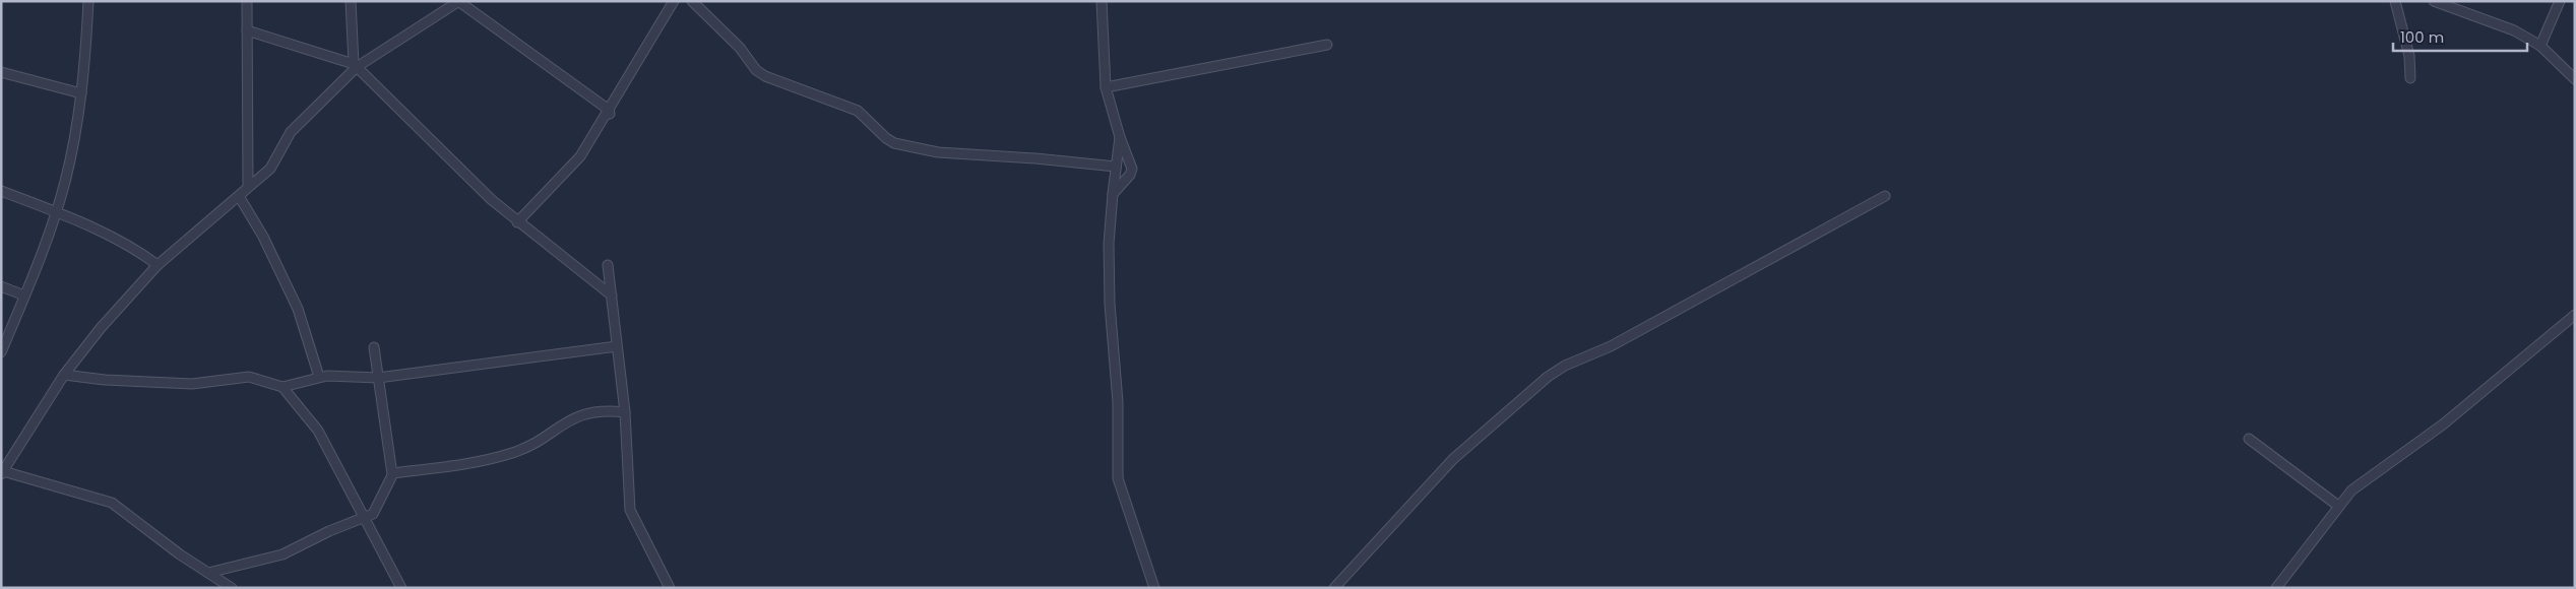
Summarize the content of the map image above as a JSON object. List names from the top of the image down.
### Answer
{
  "scale_bar": "100 m"
}
